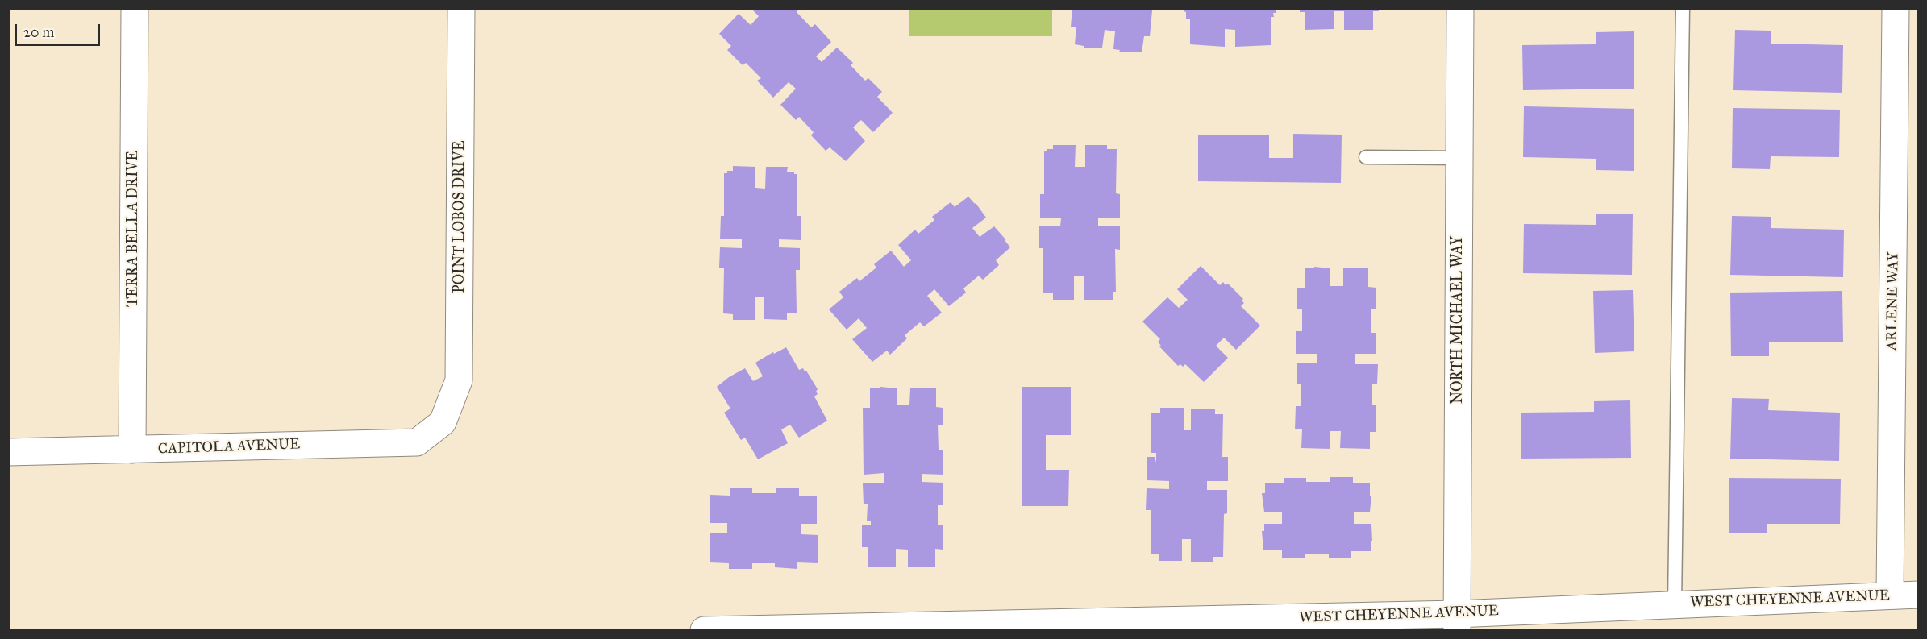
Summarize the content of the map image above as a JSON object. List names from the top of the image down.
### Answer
{
  "streets": {
    "street": [
      "POINT LOBOS DRIVE",
      "TERRA BELLA DRIVE",
      "ARLENE WAY",
      "NORTH MICHAEL WAY",
      "CAPITOLA AVENUE",
      "WEST CHEYENNE AVENUE"
    ]
  },
  "crossings": [
    ["POINT LOBOS DRIVE", "CAPITOLA AVENUE"],
    ["TERRA BELLA DRIVE", "CAPITOLA AVENUE"],
    ["ARLENE WAY", "WEST CHEYENNE AVENUE"],
    ["NORTH MICHAEL WAY", "WEST CHEYENNE AVENUE"]
  ],
  "scale_bar": "20 m"
}
